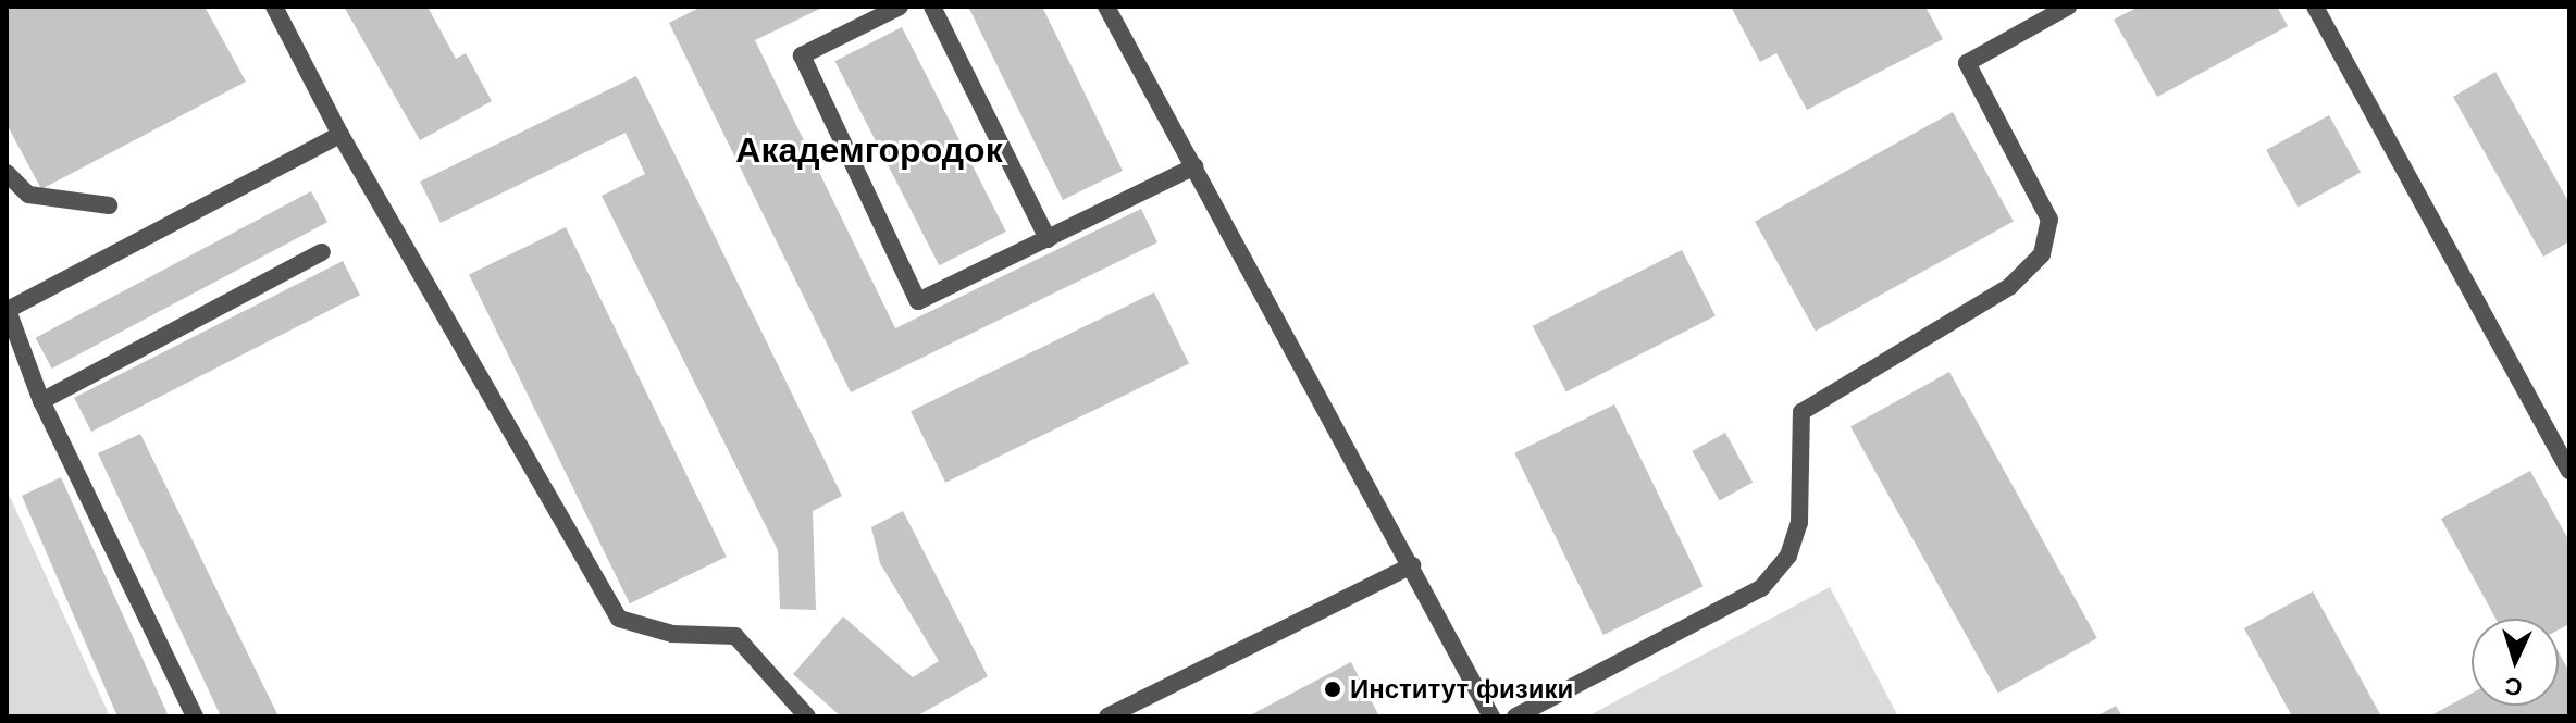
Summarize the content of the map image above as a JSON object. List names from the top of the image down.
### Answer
{
  "districts": ["Академгородок"],
  "places": ["Институт физики"],
  "north": "bottom"
}
